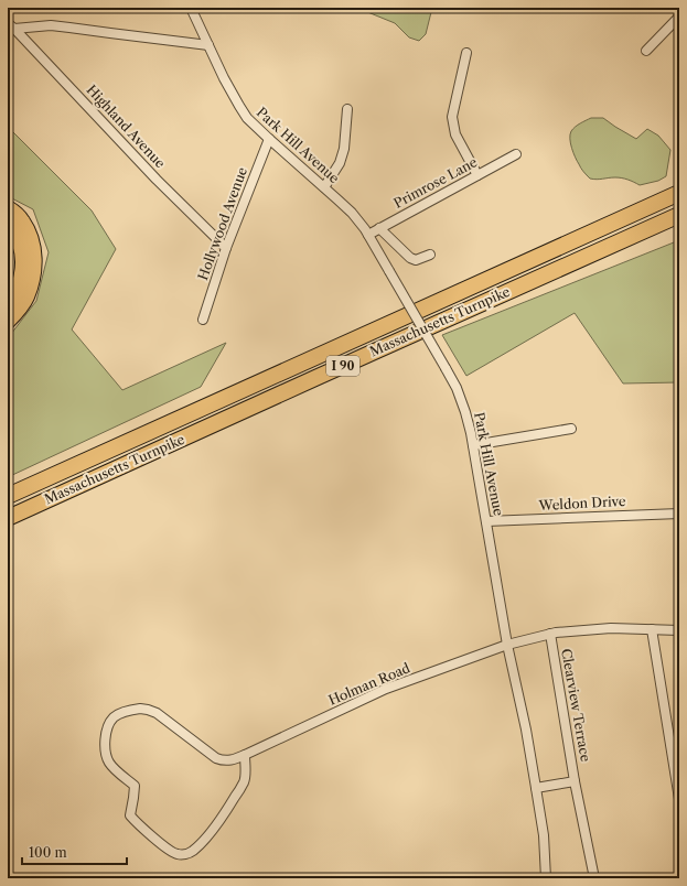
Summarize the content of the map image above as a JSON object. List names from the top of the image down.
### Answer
{
  "streets": {
    "highway": ["Massachusetts Turnpike", "I 90"],
    "street": [
      "Highland Avenue",
      "Park Hill Avenue",
      "Primrose Lane",
      "Hollywood Avenue",
      "Weldon Drive",
      "Holman Road",
      "Clearview Terrace"
    ]
  },
  "crossings": [
    ["Highland Avenue", "Hollywood Avenue"],
    ["Park Hill Avenue", "Primrose Lane"],
    ["Park Hill Avenue", "Hollywood Avenue"],
    ["Park Hill Avenue", "Weldon Drive"],
    ["Park Hill Avenue", "Holman Road"],
    ["Park Hill Avenue", "Clearview Terrace"],
    ["Holman Road", "Clearview Terrace"]
  ],
  "scale_bar": "100 m"
}
